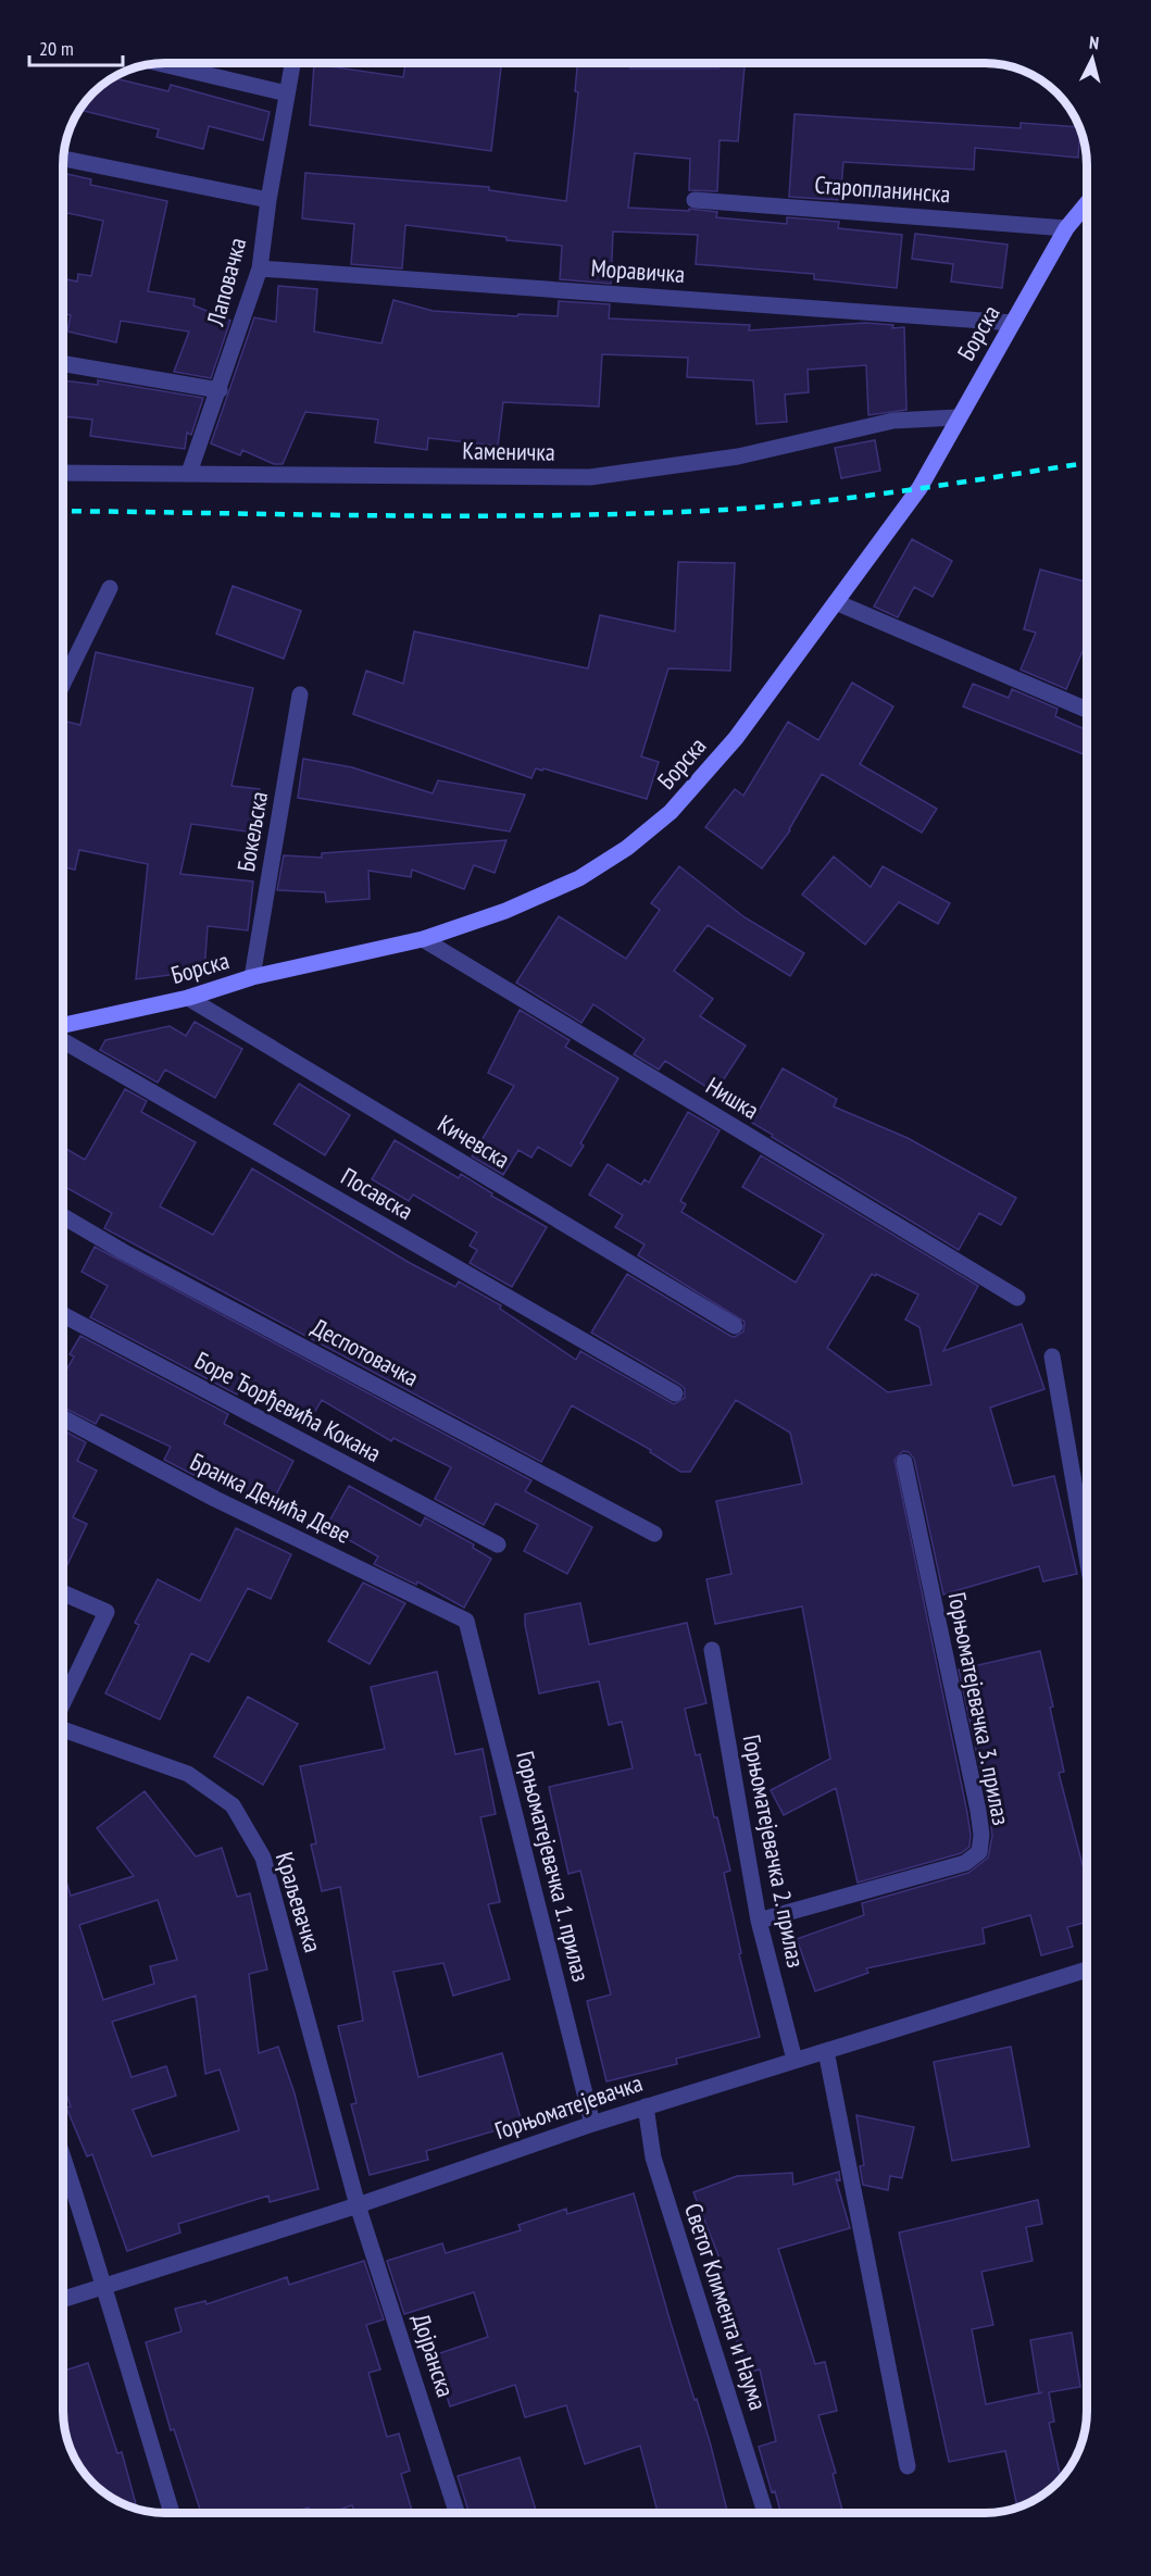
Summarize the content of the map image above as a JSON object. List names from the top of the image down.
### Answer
{
  "streets": {
    "street": [
      "Старопланинска",
      "Моравичка",
      "Лаповачка",
      "Борска",
      "Каменичка",
      "Бокељска",
      "Нишка",
      "Кичевска",
      "Посавска",
      "Деспотовачка",
      "Боре Ђорђевића Кокана",
      "Бранка Денића Деве",
      "Горњоматејевачка 3. прилаз",
      "Горњоматејевачка 2. прилаз",
      "Горњоматејевачка 1. прилаз",
      "Краљевачка",
      "Горњоматејевачка",
      "Светог Климента и Наума",
      "Дојранска"
    ]
  },
  "crossings": [
    ["Старопланинска", "Борска"],
    ["Моравичка", "Лаповачка"],
    ["Моравичка", "Борска"],
    ["Лаповачка", "Каменичка"],
    ["Борска", "Каменичка"],
    ["Борска", "Бокељска"],
    ["Борска", "Нишка"],
    ["Борска", "Кичевска"],
    ["Бранка Денића Деве", "Горњоматејевачка 1. прилаз"],
    ["Горњоматејевачка 3. прилаз", "Горњоматејевачка 2. прилаз"],
    ["Горњоматејевачка 2. прилаз", "Горњоматејевачка"],
    ["Горњоматејевачка 1. прилаз", "Горњоматејевачка"],
    ["Краљевачка", "Горњоматејевачка"],
    ["Краљевачка", "Дојранска"],
    ["Горњоматејевачка", "Светог Климента и Наума"],
    ["Горњоматејевачка", "Дојранска"]
  ],
  "scale_bar": "20 m",
  "north": "top"
}
